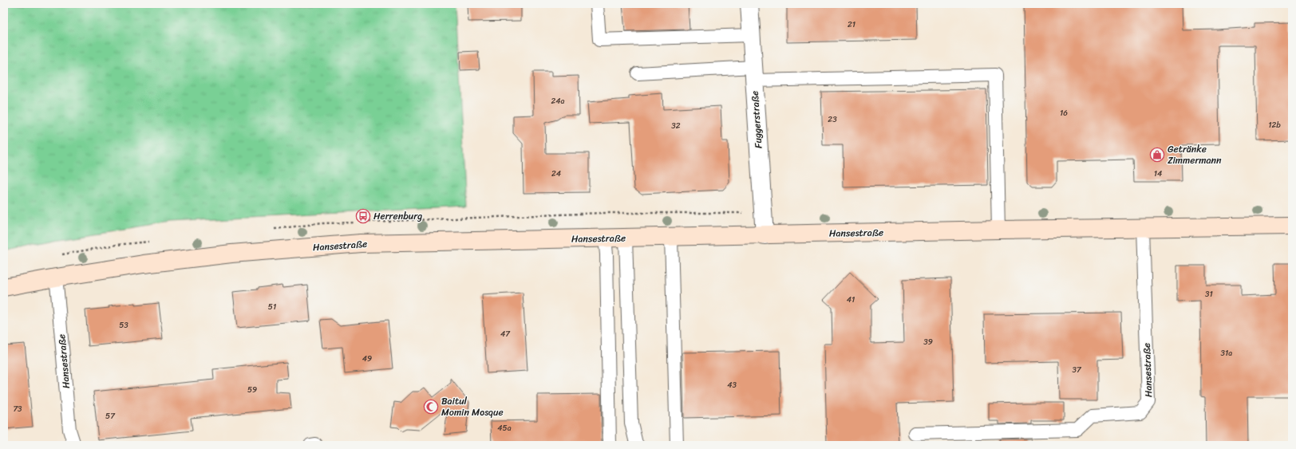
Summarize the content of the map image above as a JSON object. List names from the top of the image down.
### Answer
{
  "streets": {
    "main road": ["Hansestraße"],
    "street": ["Fuggerstraße"]
  },
  "crossings": [
    ["Fuggerstraße", "Hansestraße"]
  ],
  "places": {
    "shop": ["Getränke Zimmermann"],
    "bus stop": ["Herrenburg"],
    "mosque": ["Baitul Momin Mosque"]
  },
  "house_numbers": [
    "21",
    "24a",
    "16",
    "23",
    "12b",
    "32",
    "24",
    "14",
    "31",
    "41",
    "51",
    "53",
    "47",
    "39",
    "31a",
    "49",
    "37",
    "43",
    "59",
    "73",
    "57",
    "45a"
  ]
}
